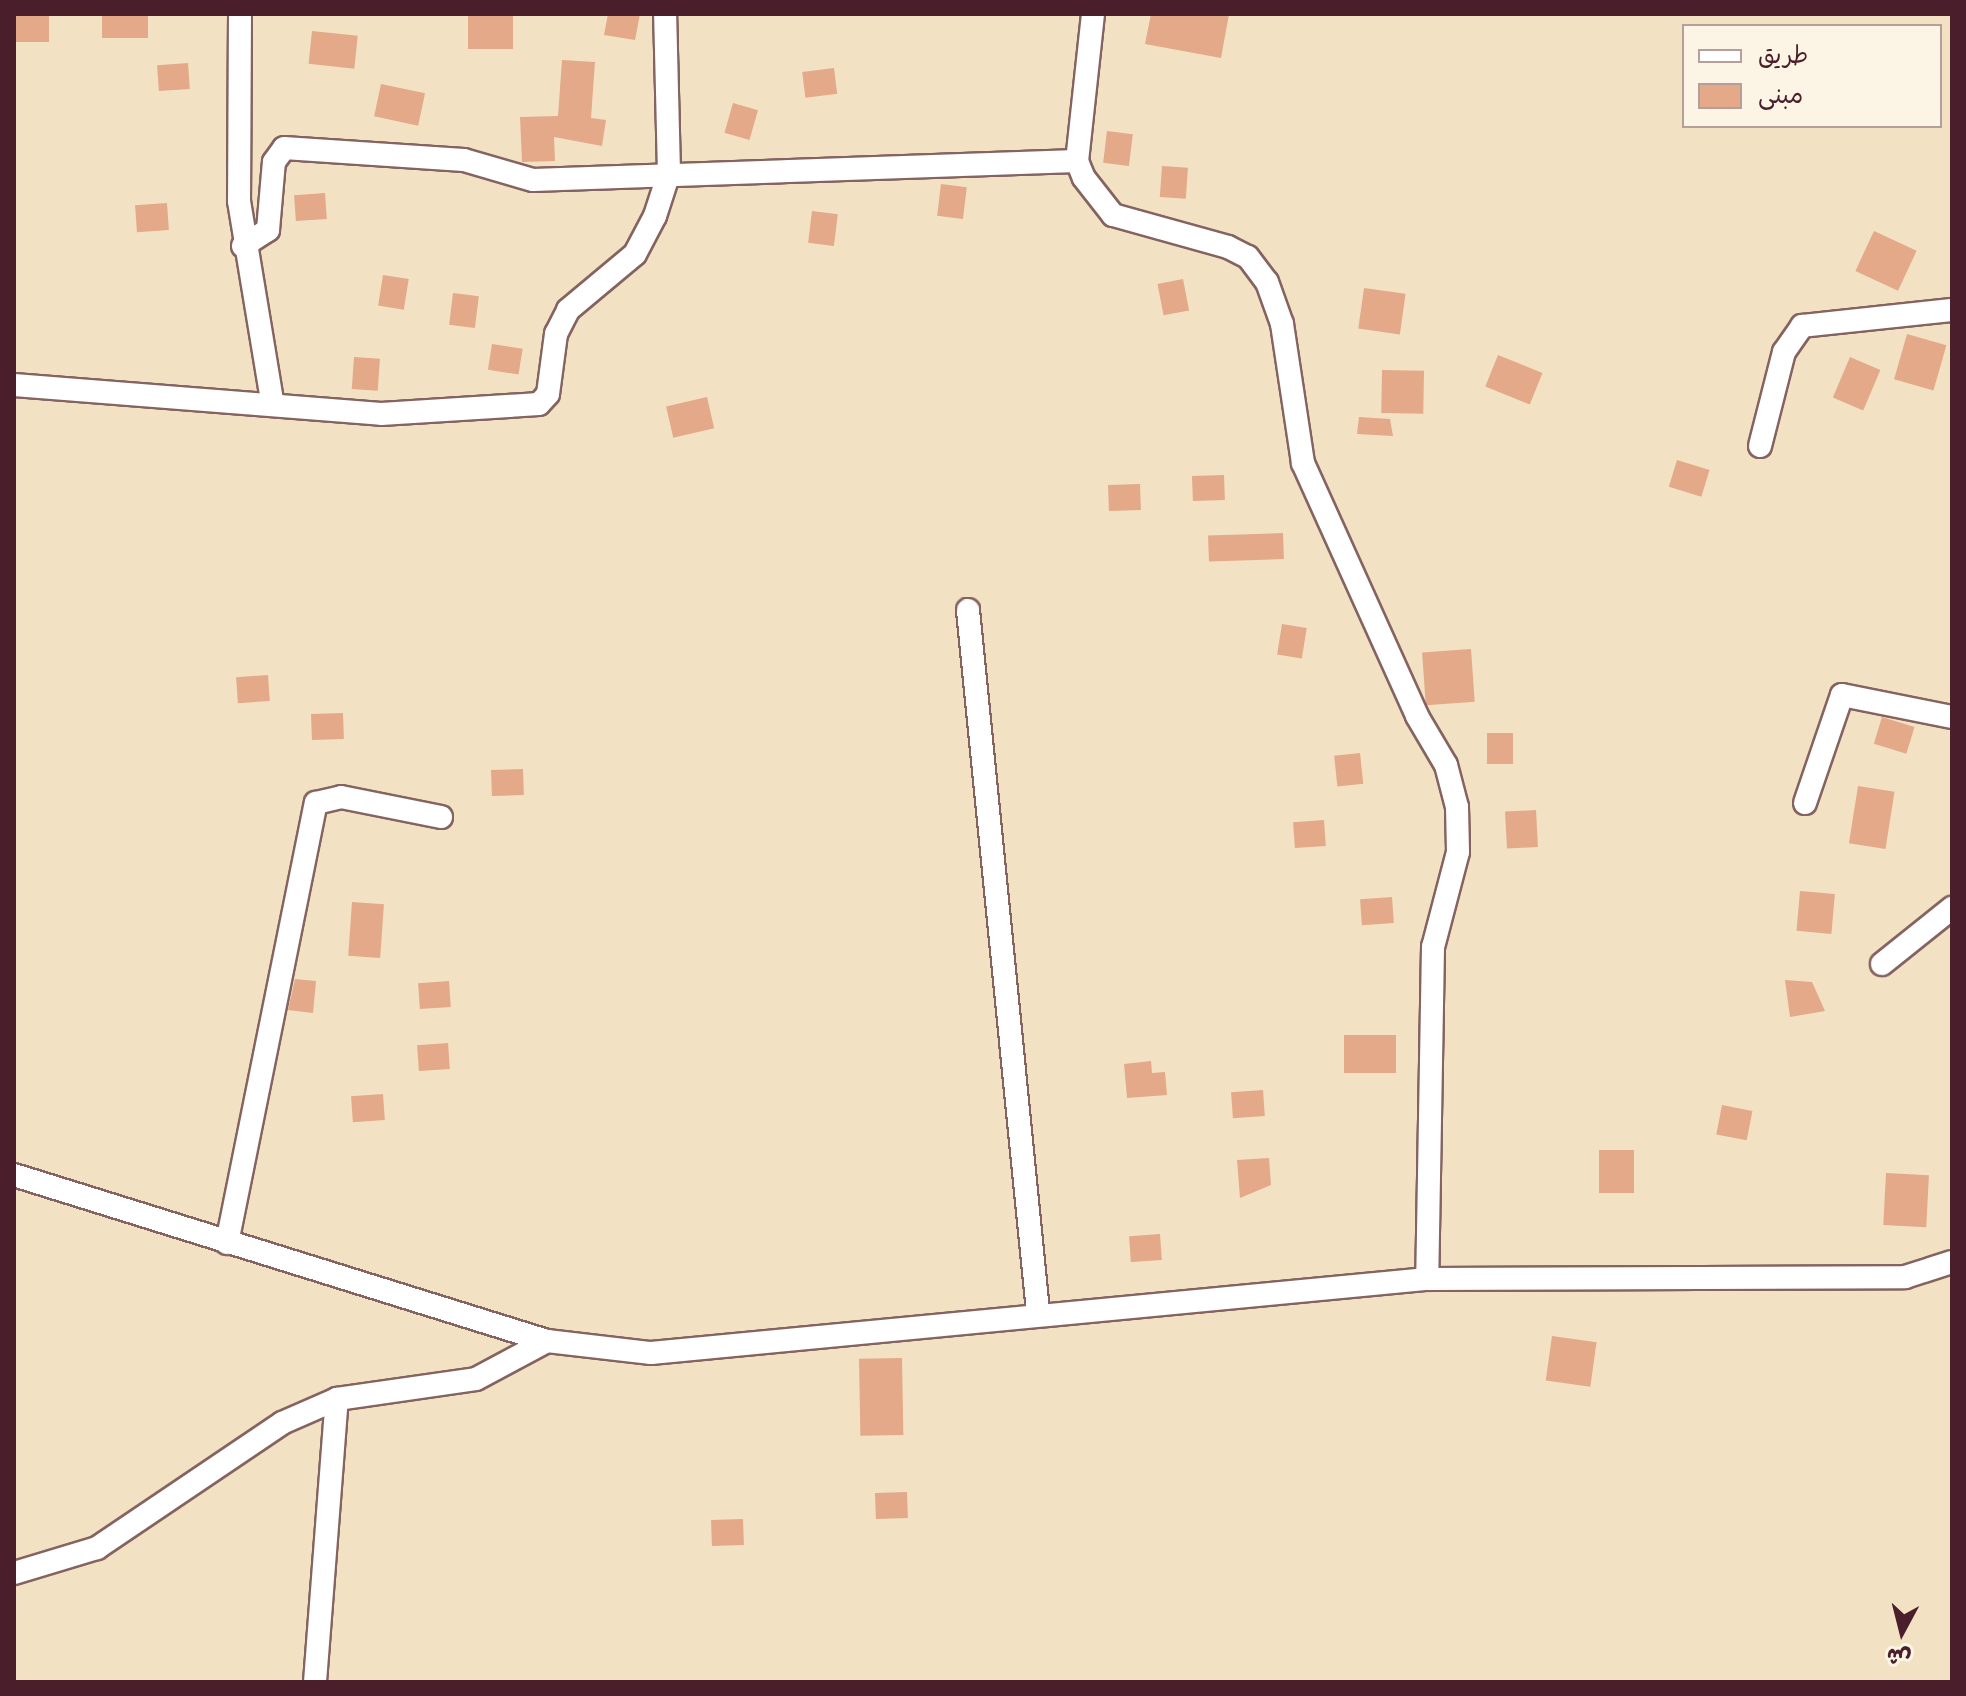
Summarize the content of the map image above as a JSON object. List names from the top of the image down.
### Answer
{
  "legend": ["طريق", "مبنى"],
  "north": "bottom"
}
